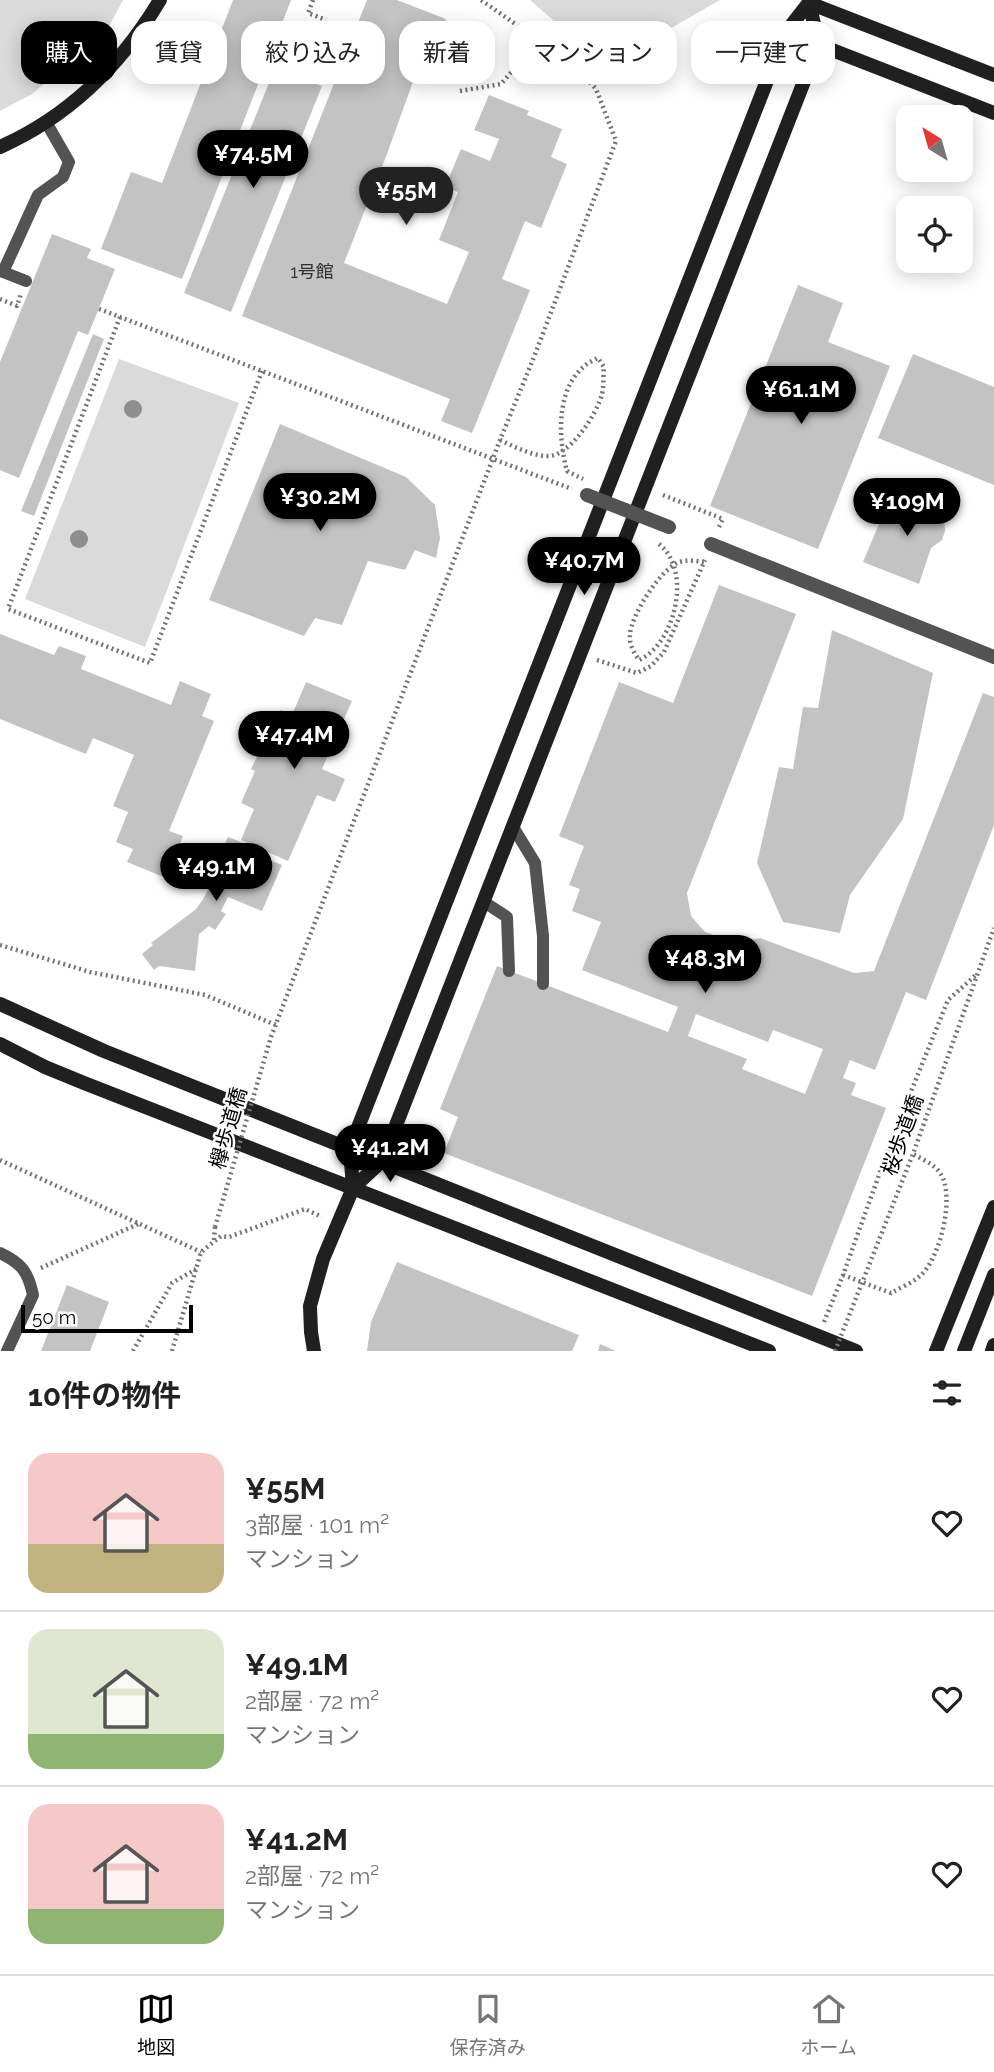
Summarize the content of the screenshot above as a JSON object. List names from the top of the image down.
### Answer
{
  "streets": {
    "path": ["欅歩道橋", "桜歩道橋"]
  },
  "house_numbers": ["1号館"],
  "scale_bar": "50 m",
  "north": "top left",
  "page": {
    "chip": [
      "購入",
      "賃貸",
      "絞り込み",
      "新着",
      "マンション",
      "一戸建て"
    ],
    "price": [
      "¥74.5M",
      "¥55M",
      "¥61.1M",
      "¥30.2M",
      "¥109M",
      "¥40.7M",
      "¥47.4M",
      "¥49.1M",
      "¥48.3M",
      "¥41.2M"
    ],
    "scale": "50 m",
    "heading": "10件の物件",
    "list": [
      {
        "name": "¥55M",
        "note": "3部屋 · 101 m² · マンション"
      },
      {
        "name": "¥49.1M",
        "note": "2部屋 · 72 m² · マンション"
      },
      {
        "name": "¥41.2M",
        "note": "2部屋 · 72 m² · マンション"
      }
    ],
    "tabs": ["地図", "保存済み", "ホーム"]
  }
}
